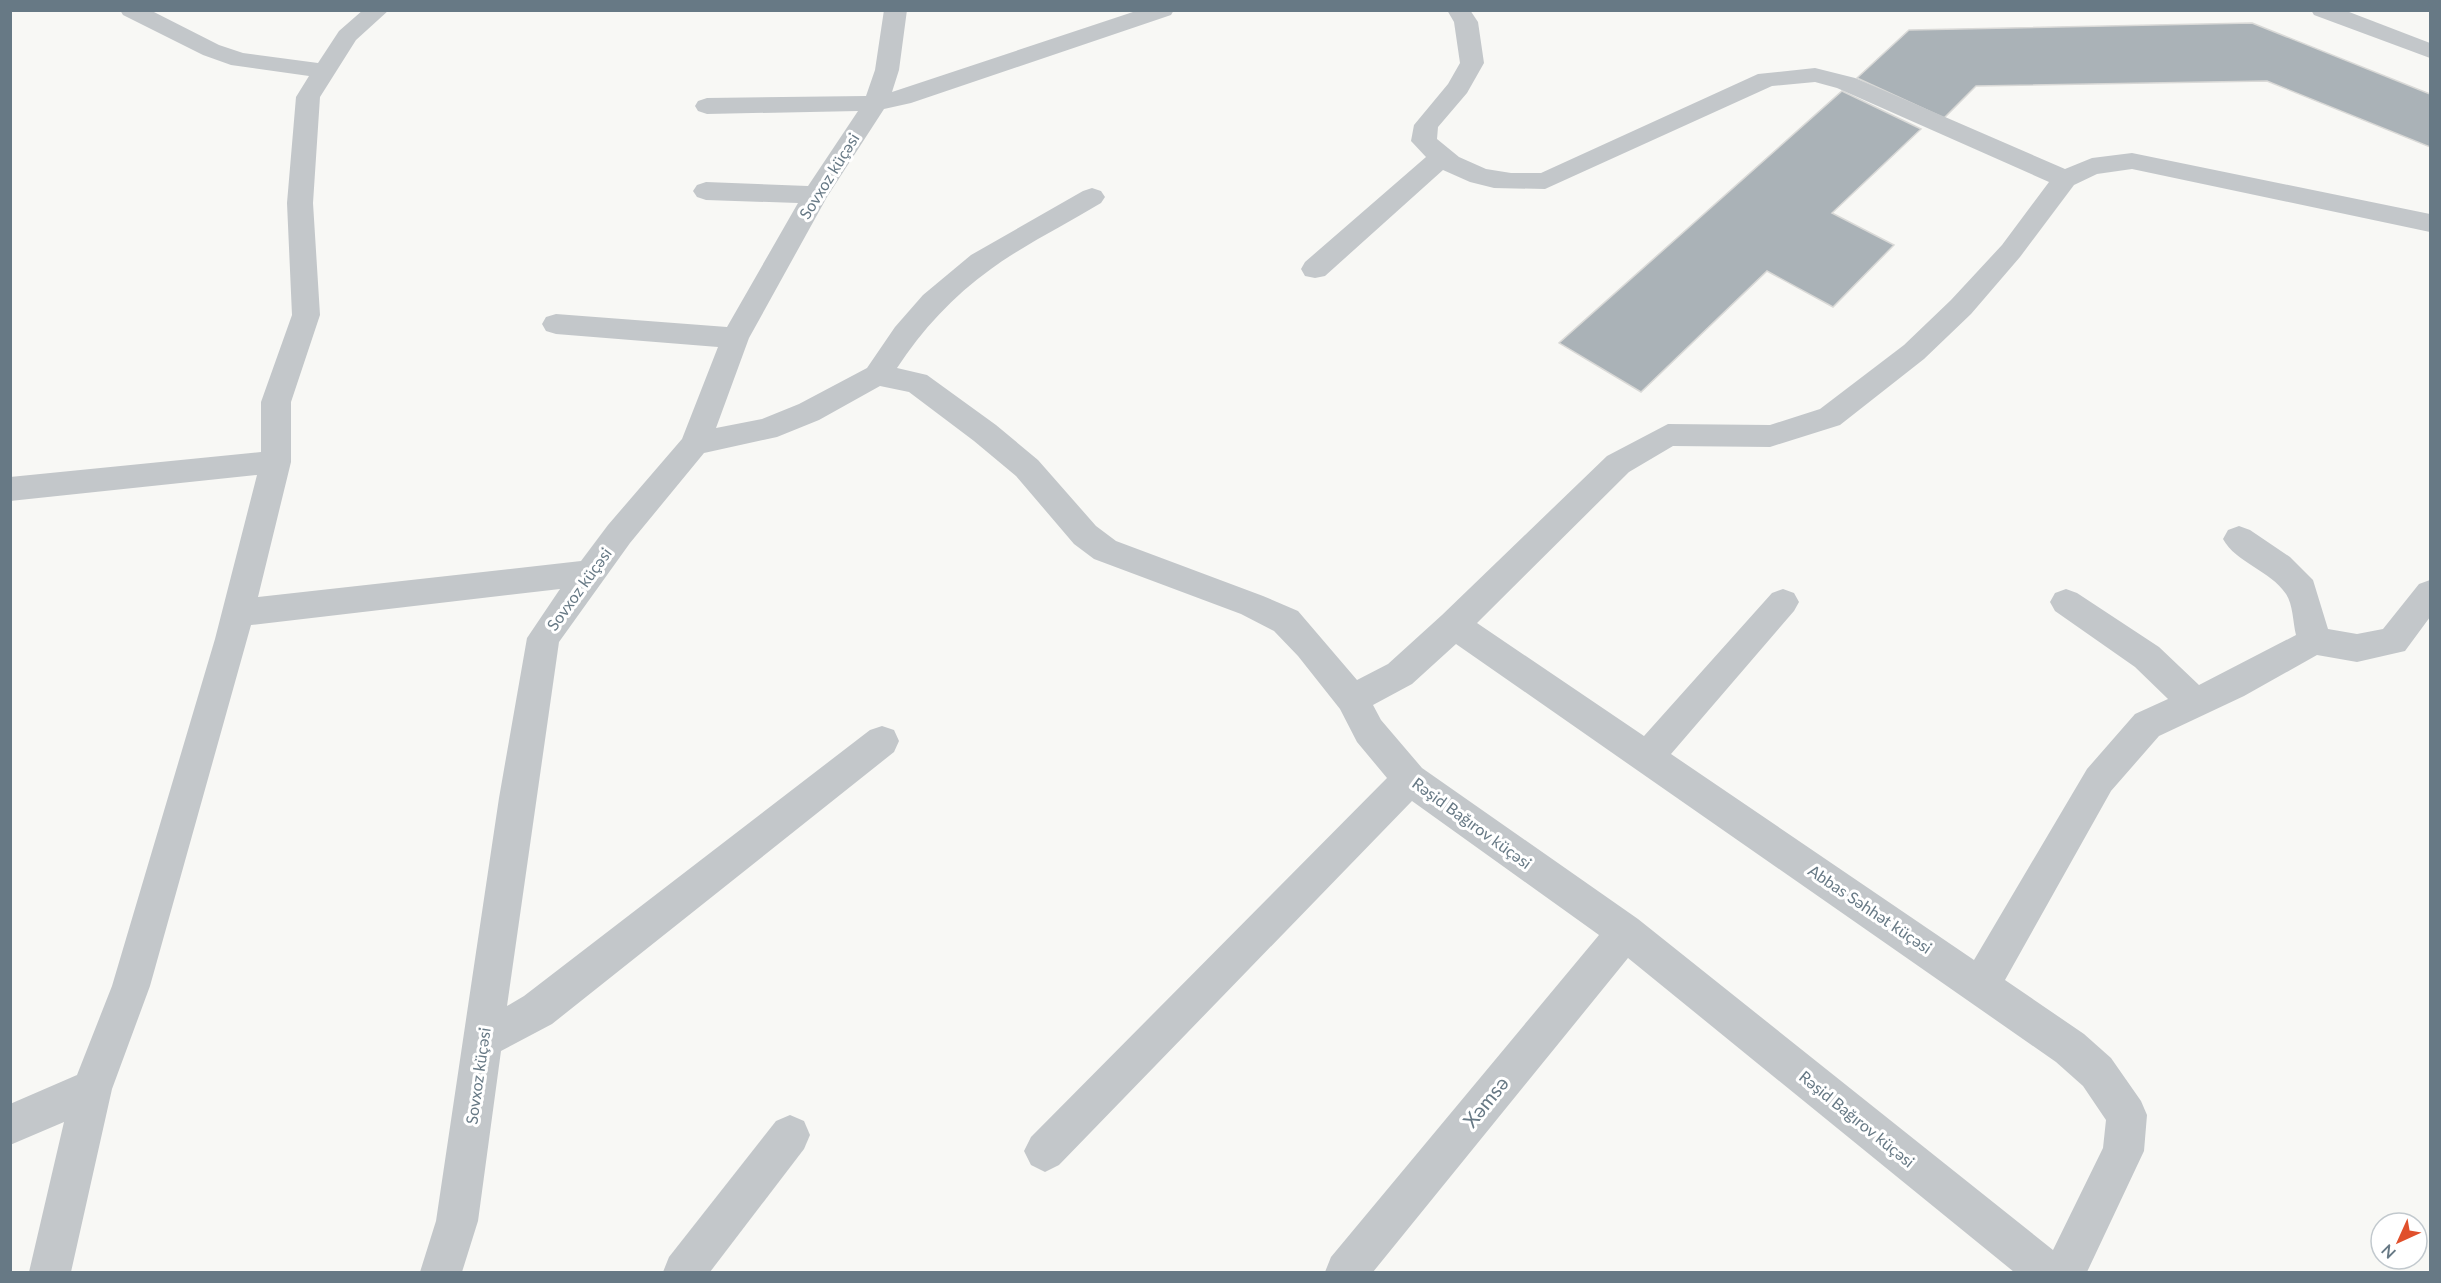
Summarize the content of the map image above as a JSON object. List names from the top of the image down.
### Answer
{
  "streets": {
    "street": [
      "Sovxoz küçəsi",
      "Rəşid Bağırov küçəsi",
      "Abbas Səhhət küçəsi",
      "Xəmsə"
    ]
  },
  "crossings": [
    ["Rəşid Bağırov küçəsi", "Xəmsə"]
  ],
  "north": "bottom left"
}
